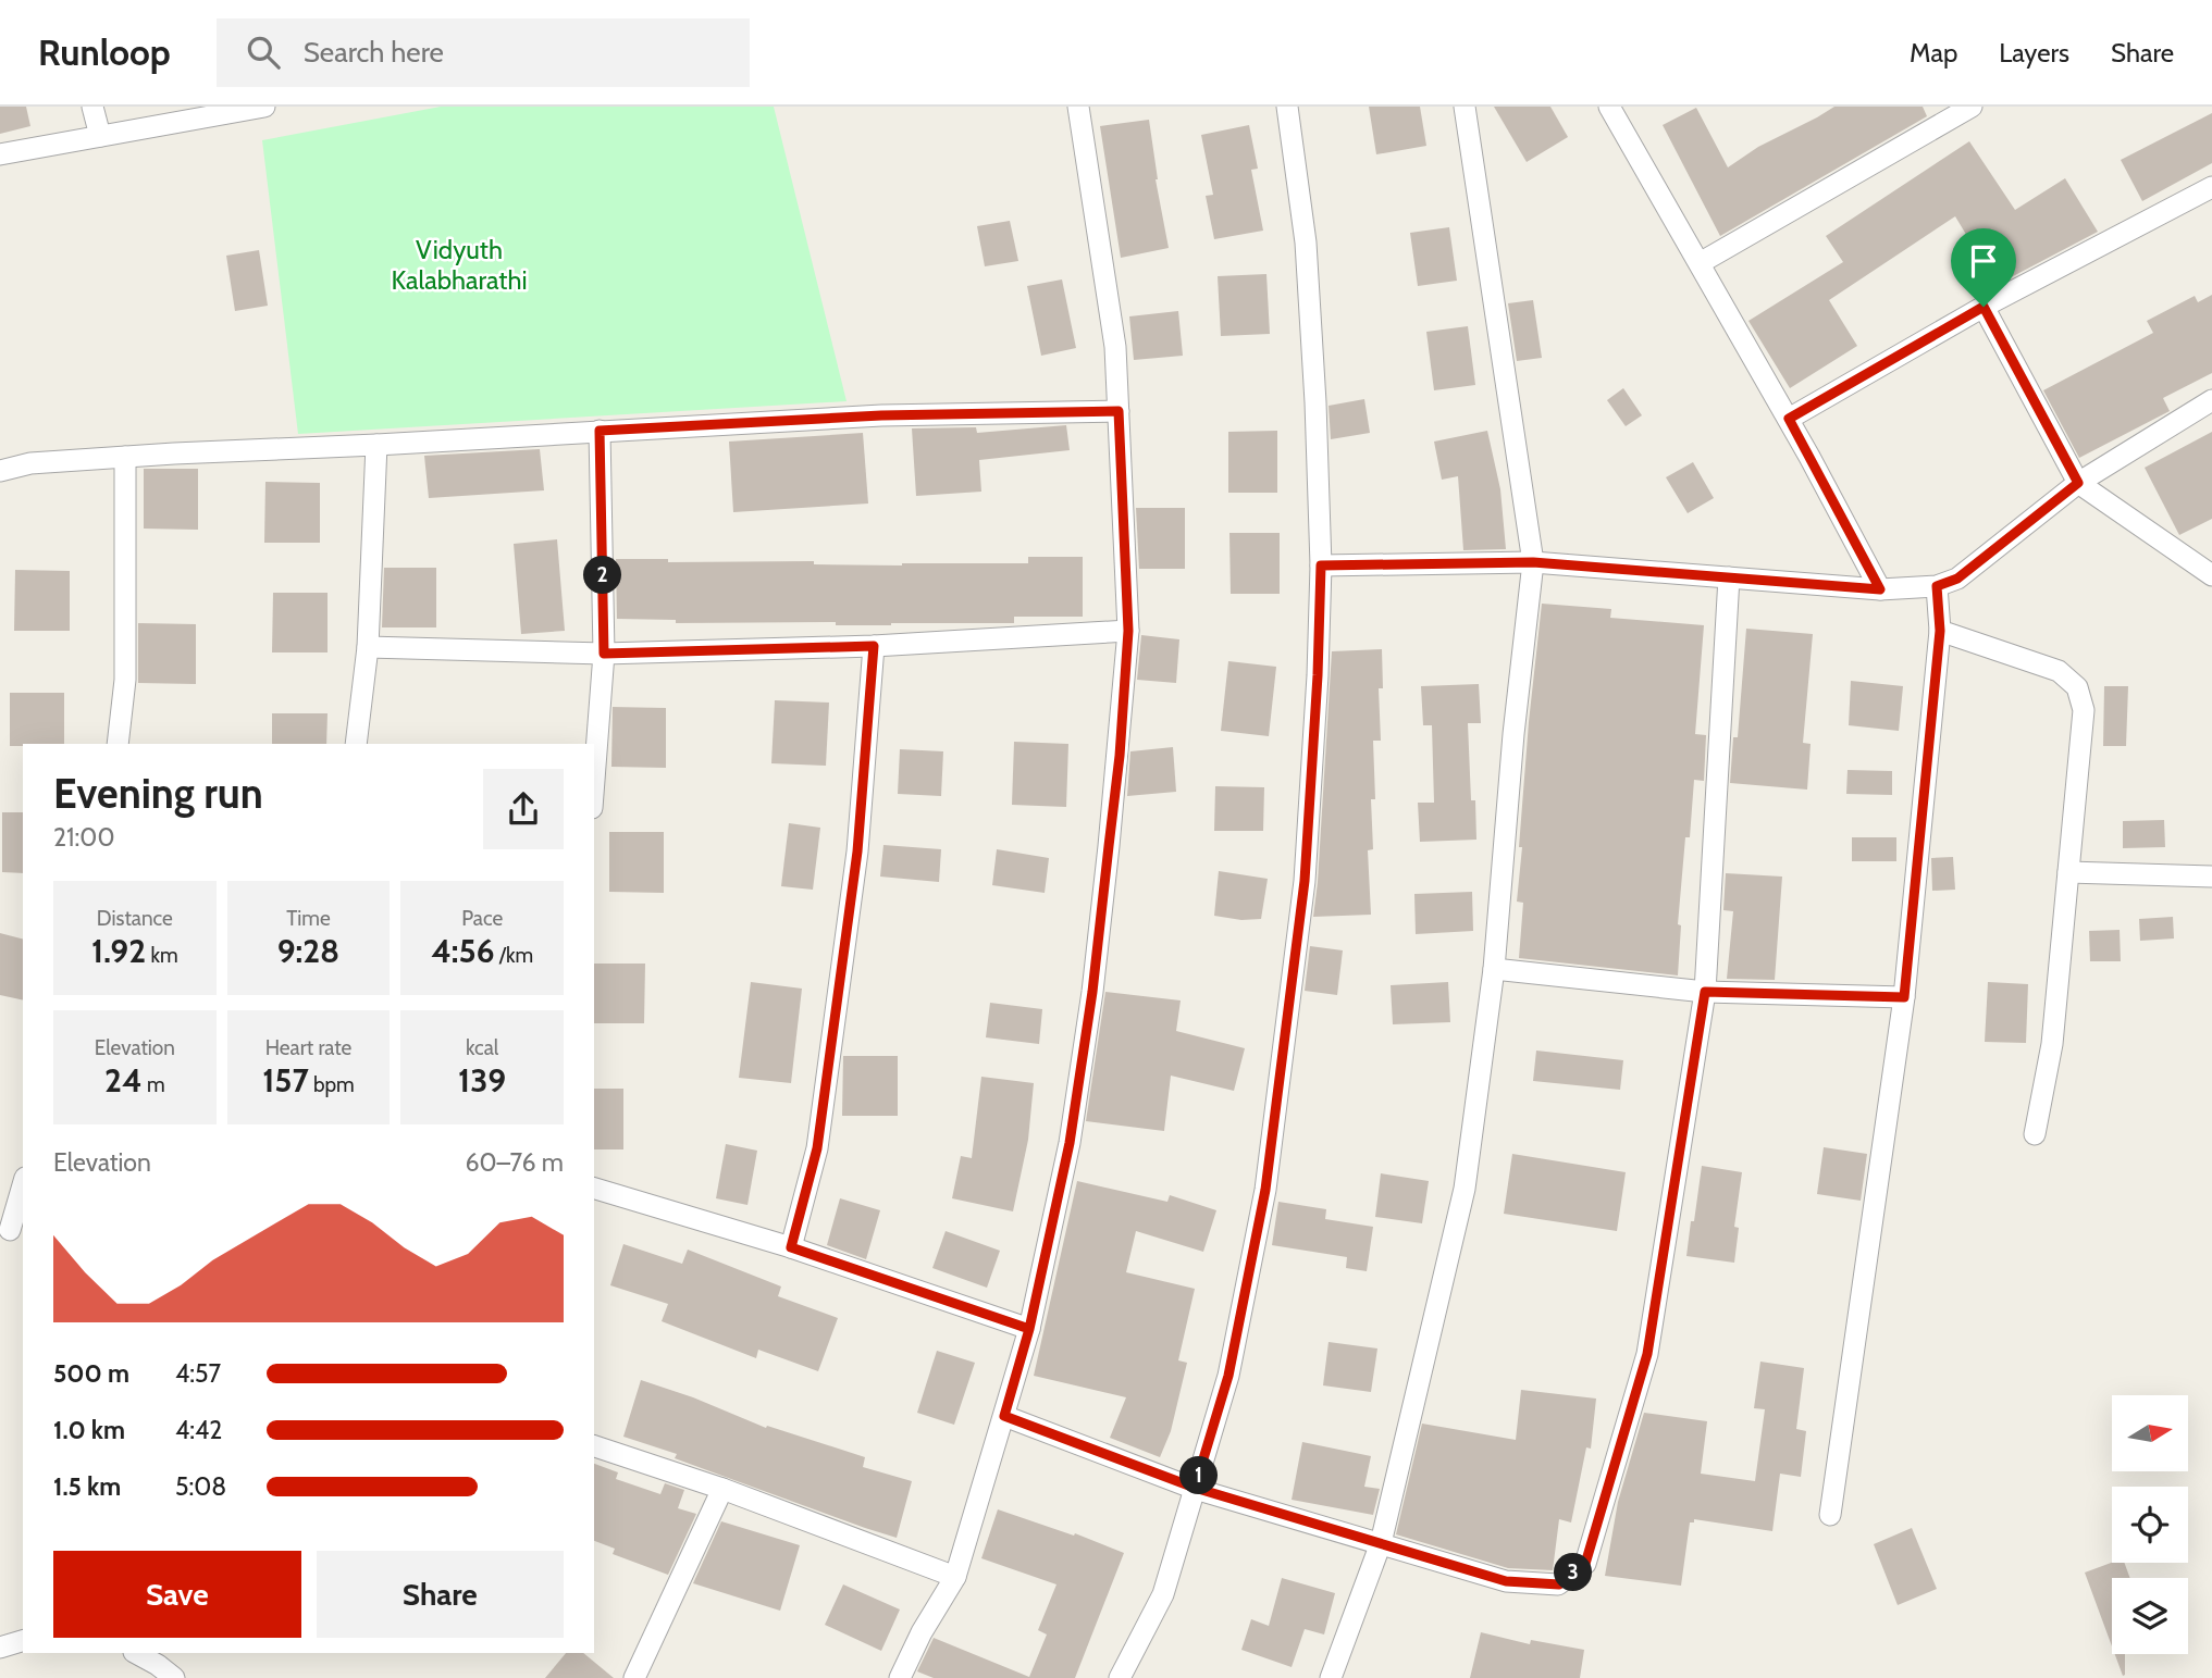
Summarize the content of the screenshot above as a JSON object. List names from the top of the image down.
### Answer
{
  "parks": ["Vidyuth Kalabharathi"],
  "north": "right",
  "page": {
    "header": "Runloop",
    "search": "Search here",
    "nav": ["Map", "Layers", "Share"],
    "pins": ["2", "1", "3"],
    "heading": ["Evening run", "21:00"],
    "stats": [
      ["Distance", "1.92 km"],
      ["Time", "9:28"],
      ["Pace", "4:56 /km"],
      ["Elevation", "24 m"],
      ["Heart rate", "157 bpm"],
      ["kcal", "139"]
    ],
    "chart": ["Elevation", "60–76 m"],
    "list": [
      {
        "name": "500 m",
        "note": "4:57"
      },
      {
        "name": "1.0 km",
        "note": "4:42"
      },
      {
        "name": "1.5 km",
        "note": "5:08"
      }
    ],
    "buttons": ["Save", "Share"]
  }
}
